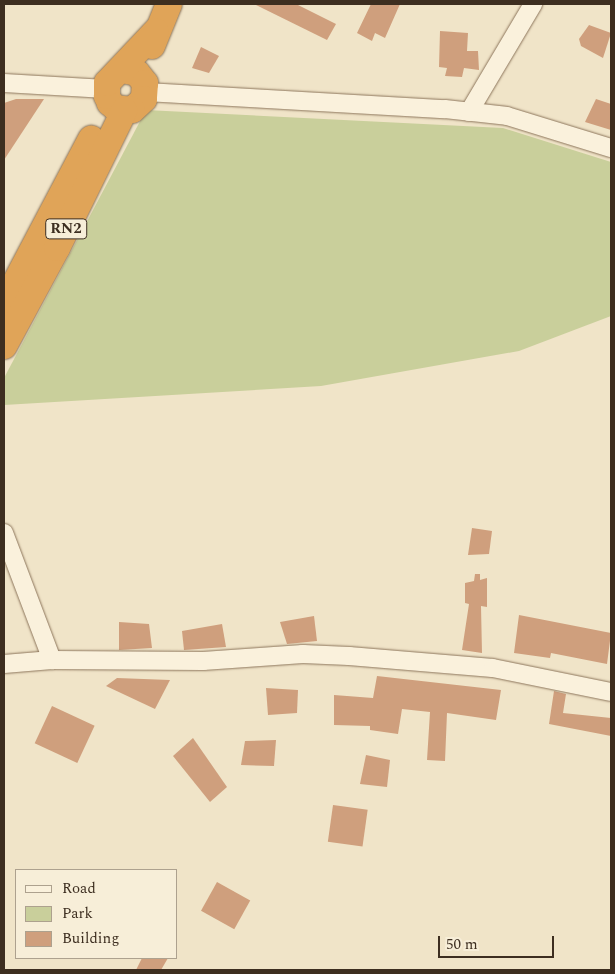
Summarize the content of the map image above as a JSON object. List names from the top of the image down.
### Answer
{
  "streets": {
    "highway": ["RN2"]
  },
  "legend": ["Road", "Park", "Building"],
  "scale_bar": "50 m"
}
